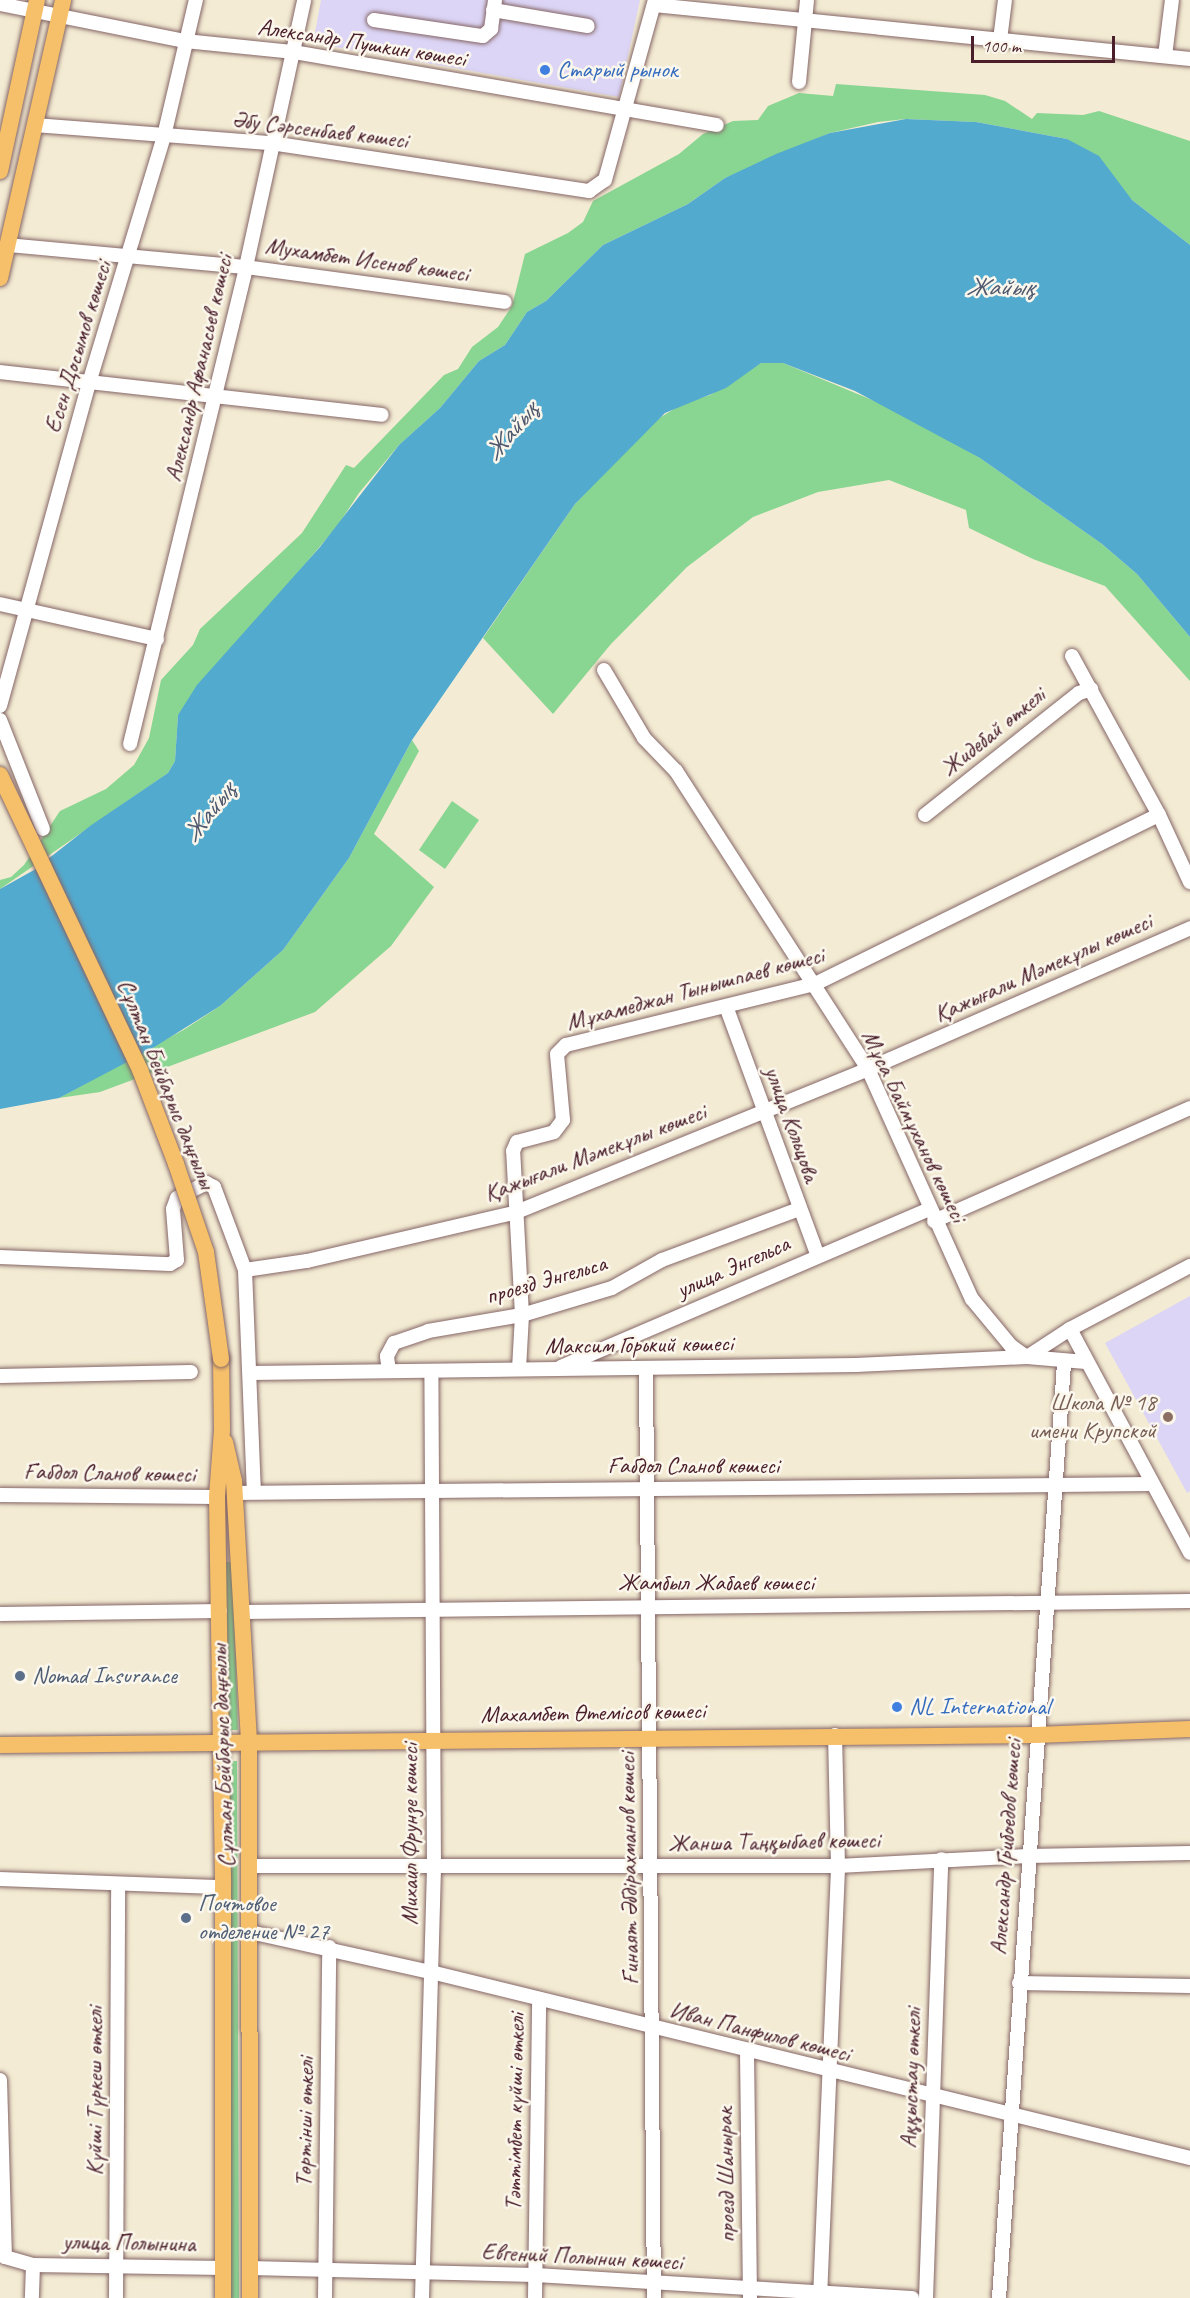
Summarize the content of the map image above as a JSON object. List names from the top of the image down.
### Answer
{
  "streets": {
    "main road": ["Сұлтан Бейбарыс даңғылы", "Махамбет Өтемісов көшесі"],
    "street": [
      "Александр Пушкин көшесі",
      "Әбу Сәрсенбаев көшесі",
      "Мухамбет Исенов көшесі",
      "Есен Досымов көшесі",
      "Александр Афанасьев көшесі",
      "Жидебай өткелі",
      "Қажығали Мәмекұлы көшесі",
      "Мұхамеджан Тынышпаев көшесі",
      "улица Кольцова",
      "Мұса Баймұханов көшесі",
      "улица Энгельса",
      "проезд Энгельса",
      "Максим Горький көшесі",
      "Ғабдол Сланов көшесі",
      "Жамбыл Жабаев көшесі",
      "Михаил Фрунзе көшесі",
      "Жанша Таңқыбаев көшесі",
      "Александр Грибоедов көшесі",
      "Ғинаят Әбдірахманов көшесі",
      "Иван Панфилов көшесі",
      "Аққыстау өткелі",
      "Күйші Түркеш өткелі",
      "Тәттімбет күйші өткелі",
      "Төртінші өткелі",
      "проезд Шанырак",
      "улица Полынина",
      "Евгений Полынин көшесі"
    ]
  },
  "crossings": [
    ["Александр Пушкин көшесі", "Әбу Сәрсенбаев көшесі"],
    ["Александр Пушкин көшесі", "Есен Досымов көшесі"],
    ["Александр Пушкин көшесі", "Александр Афанасьев көшесі"],
    ["Әбу Сәрсенбаев көшесі", "Есен Досымов көшесі"],
    ["Әбу Сәрсенбаев көшесі", "Александр Афанасьев көшесі"],
    ["Мухамбет Исенов көшесі", "Есен Досымов көшесі"],
    ["Мухамбет Исенов көшесі", "Александр Афанасьев көшесі"],
    ["Қажығали Мәмекұлы көшесі", "Мұхамеджан Тынышпаев көшесі"],
    ["Қажығали Мәмекұлы көшесі", "улица Кольцова"],
    ["Қажығали Мәмекұлы көшесі", "Мұса Баймұханов көшесі"],
    ["Мұхамеджан Тынышпаев көшесі", "улица Кольцова"],
    ["Мұхамеджан Тынышпаев көшесі", "Мұса Баймұханов көшесі"],
    ["Мұхамеджан Тынышпаев көшесі", "проезд Энгельса"],
    ["Мұхамеджан Тынышпаев көшесі", "Максим Горький көшесі"],
    ["Сұлтан Бейбарыс даңғылы", "Ғабдол Сланов көшесі"],
    ["Сұлтан Бейбарыс даңғылы", "Жамбыл Жабаев көшесі"],
    ["Сұлтан Бейбарыс даңғылы", "Махамбет Өтемісов көшесі"],
    ["Сұлтан Бейбарыс даңғылы", "Жанша Таңқыбаев көшесі"],
    ["Сұлтан Бейбарыс даңғылы", "Иван Панфилов көшесі"],
    ["Сұлтан Бейбарыс даңғылы", "улица Полынина"],
    ["Сұлтан Бейбарыс даңғылы", "Евгений Полынин көшесі"],
    ["улица Кольцова", "улица Энгельса"],
    ["улица Кольцова", "проезд Энгельса"],
    ["Мұса Баймұханов көшесі", "улица Энгельса"],
    ["Мұса Баймұханов көшесі", "Максим Горький көшесі"],
    ["улица Энгельса", "Максим Горький көшесі"],
    ["проезд Энгельса", "Максим Горький көшесі"],
    ["Максим Горький көшесі", "Михаил Фрунзе көшесі"],
    ["Максим Горький көшесі", "Александр Грибоедов көшесі"],
    ["Максим Горький көшесі", "Ғинаят Әбдірахманов көшесі"],
    ["Ғабдол Сланов көшесі", "Михаил Фрунзе көшесі"],
    ["Ғабдол Сланов көшесі", "Александр Грибоедов көшесі"],
    ["Ғабдол Сланов көшесі", "Ғинаят Әбдірахманов көшесі"],
    ["Жамбыл Жабаев көшесі", "Михаил Фрунзе көшесі"],
    ["Жамбыл Жабаев көшесі", "Александр Грибоедов көшесі"],
    ["Жамбыл Жабаев көшесі", "Ғинаят Әбдірахманов көшесі"],
    ["Махамбет Өтемісов көшесі", "Михаил Фрунзе көшесі"],
    ["Махамбет Өтемісов көшесі", "Александр Грибоедов көшесі"],
    ["Махамбет Өтемісов көшесі", "Ғинаят Әбдірахманов көшесі"],
    ["Михаил Фрунзе көшесі", "Жанша Таңқыбаев көшесі"],
    ["Михаил Фрунзе көшесі", "Иван Панфилов көшесі"],
    ["Михаил Фрунзе көшесі", "Евгений Полынин көшесі"],
    ["Жанша Таңқыбаев көшесі", "Александр Грибоедов көшесі"],
    ["Жанша Таңқыбаев көшесі", "Ғинаят Әбдірахманов көшесі"],
    ["Жанша Таңқыбаев көшесі", "Аққыстау өткелі"],
    ["Александр Грибоедов көшесі", "Иван Панфилов көшесі"],
    ["Ғинаят Әбдірахманов көшесі", "Иван Панфилов көшесі"],
    ["Ғинаят Әбдірахманов көшесі", "Евгений Полынин көшесі"],
    ["Иван Панфилов көшесі", "Аққыстау өткелі"],
    ["Иван Панфилов көшесі", "Тәттімбет күйші өткелі"],
    ["Иван Панфилов көшесі", "Төртінші өткелі"],
    ["Иван Панфилов көшесі", "проезд Шанырак"],
    ["Күйші Түркеш өткелі", "улица Полынина"],
    ["Тәттімбет күйші өткелі", "Евгений Полынин көшесі"],
    ["Төртінші өткелі", "Евгений Полынин көшесі"],
    ["проезд Шанырак", "Евгений Полынин көшесі"]
  ],
  "water": ["Жайық"],
  "places": [
    "Старый рынок",
    "Школа № 18 имени Крупской",
    "Nomad Insurance",
    "NL International",
    "Почтовое отделение № 27"
  ],
  "scale_bar": "100 m"
}
